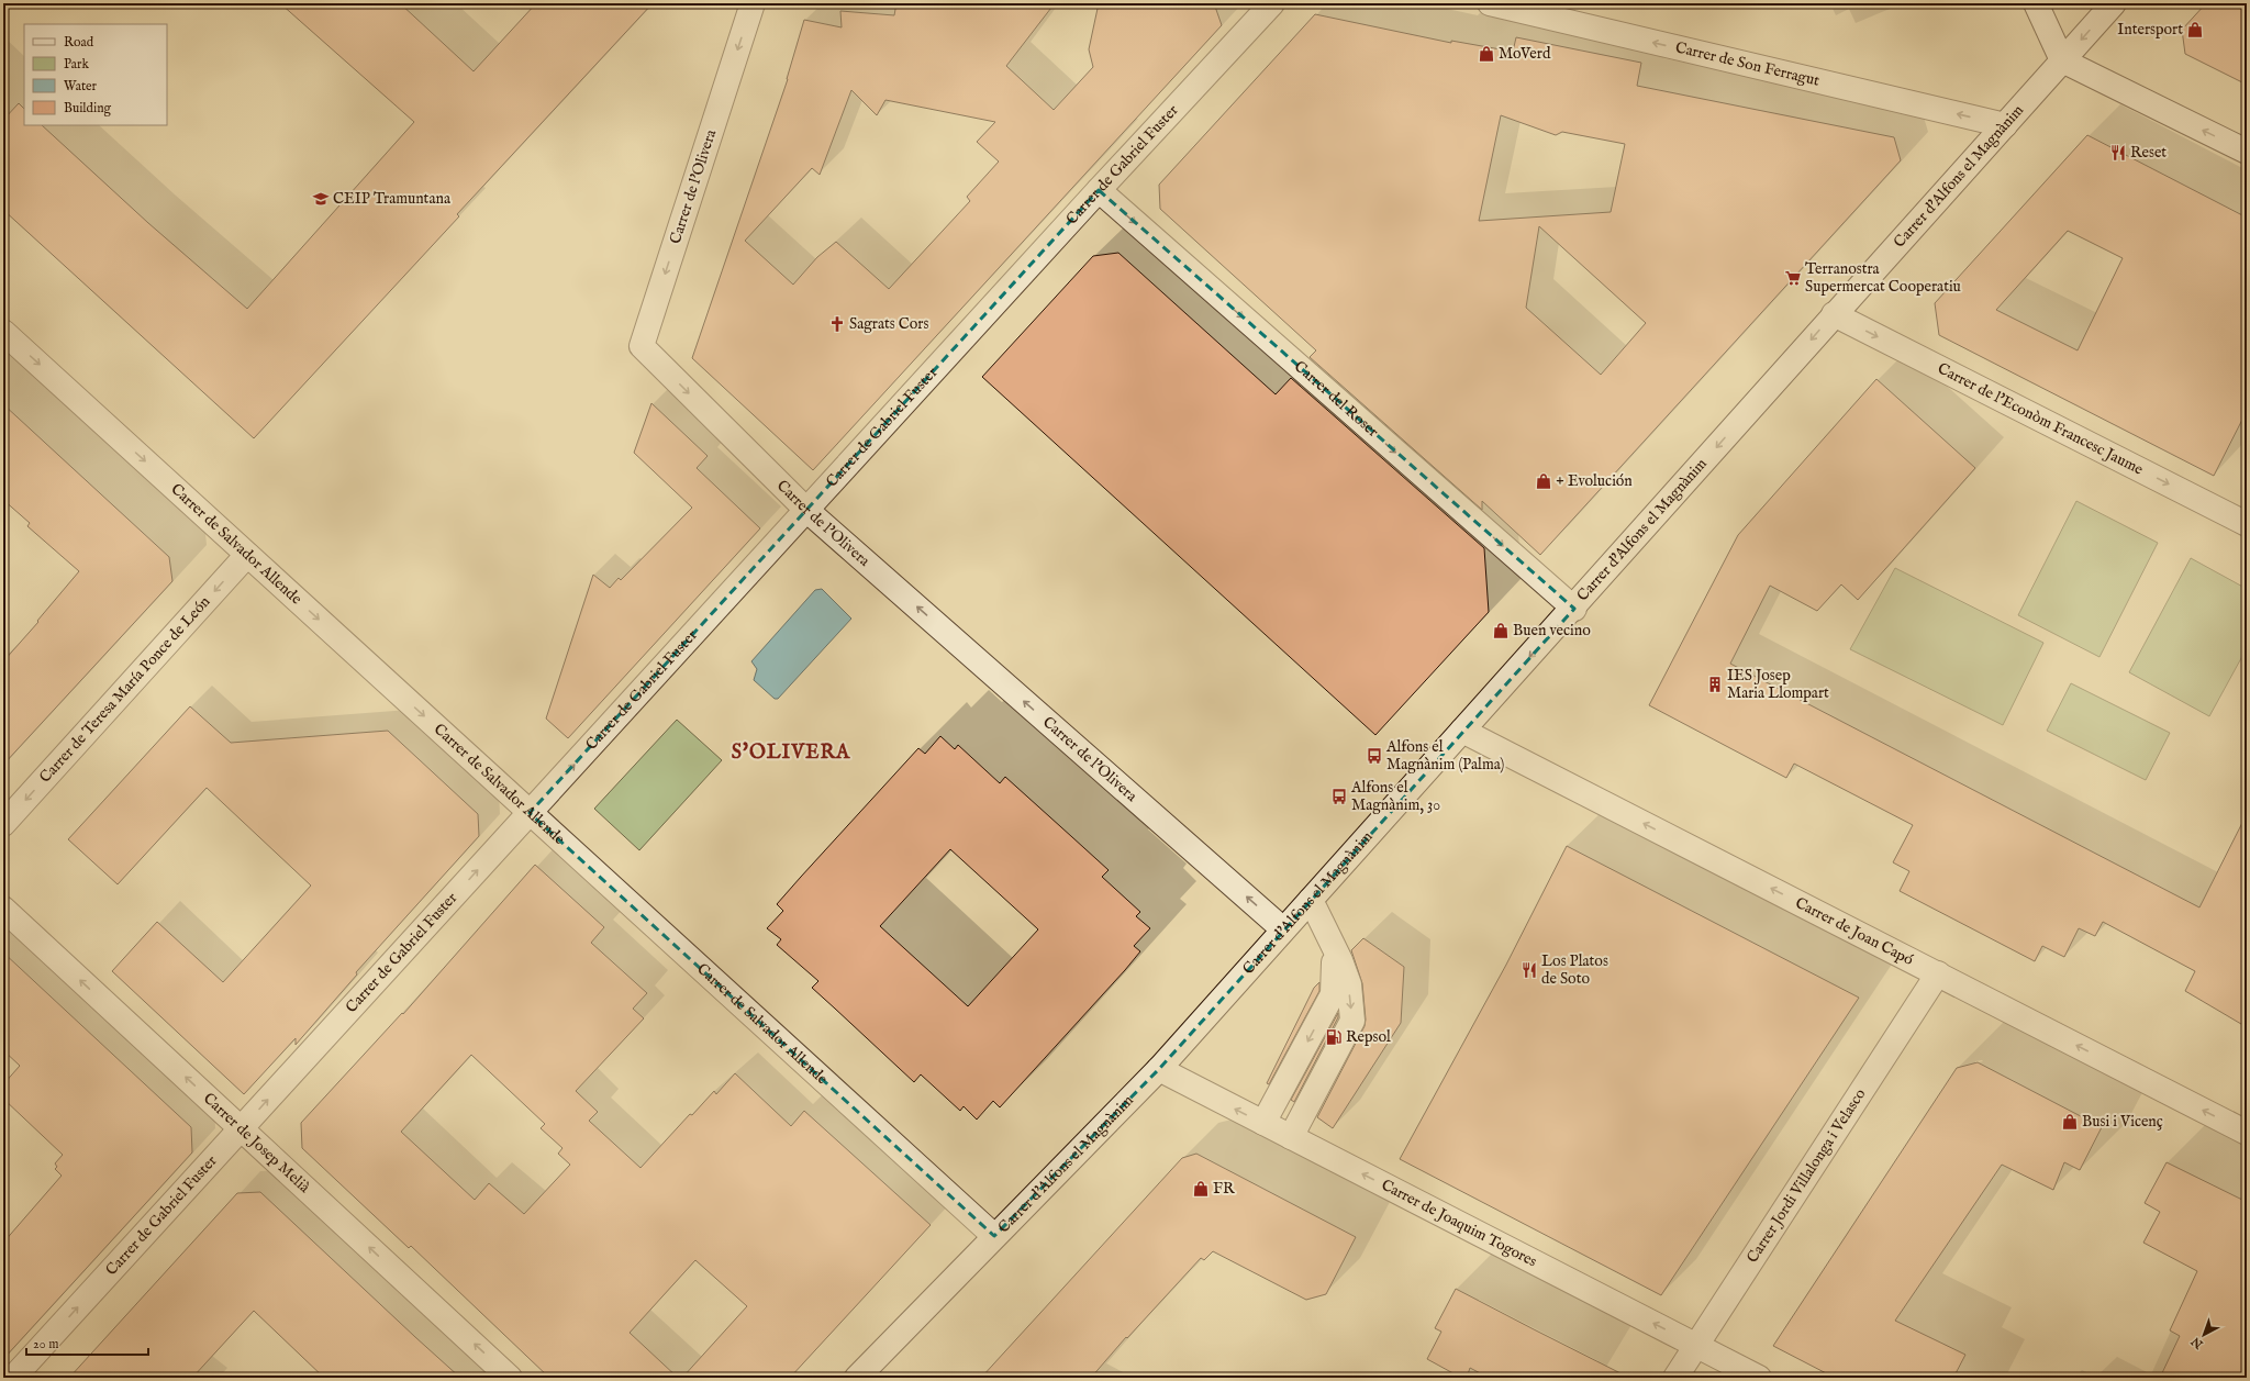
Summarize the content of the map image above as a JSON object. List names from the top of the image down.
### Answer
{
  "streets": {
    "street": [
      "Carrer de Son Ferragut",
      "Carrer de Gabriel Fuster",
      "Carrer d'Alfons el Magnànim",
      "Carrer de l'Olivera",
      "Carrer del Roser",
      "Carrer de l'Econòm Francesc Jaume",
      "Carrer de Salvador Allende",
      "Carrer de Teresa María Ponce de León",
      "Carrer de Joan Capó",
      "Carrer de Josep Melià",
      "Carrer Jordi Villalonga i Velasco",
      "Carrer de Joaquim Togores"
    ]
  },
  "crossings": [
    ["Carrer de Son Ferragut", "Carrer d'Alfons el Magnànim"],
    ["Carrer de Gabriel Fuster", "Carrer de l'Olivera"],
    ["Carrer de Gabriel Fuster", "Carrer del Roser"],
    ["Carrer de Gabriel Fuster", "Carrer de Salvador Allende"],
    ["Carrer de Gabriel Fuster", "Carrer de Josep Melià"],
    ["Carrer d'Alfons el Magnànim", "Carrer de l'Olivera"],
    ["Carrer d'Alfons el Magnànim", "Carrer del Roser"],
    ["Carrer d'Alfons el Magnànim", "Carrer de l'Econòm Francesc Jaume"],
    ["Carrer d'Alfons el Magnànim", "Carrer de Salvador Allende"],
    ["Carrer d'Alfons el Magnànim", "Carrer de Joan Capó"],
    ["Carrer d'Alfons el Magnànim", "Carrer de Joaquim Togores"],
    ["Carrer de Salvador Allende", "Carrer de Teresa María Ponce de León"],
    ["Carrer de Joan Capó", "Carrer Jordi Villalonga i Velasco"],
    ["Carrer Jordi Villalonga i Velasco", "Carrer de Joaquim Togores"]
  ],
  "one_way": [
    "Carrer de Son Ferragut",
    "Carrer de Gabriel Fuster",
    "Carrer del Roser",
    "Carrer de l'Econòm Francesc Jaume",
    "Carrer de Salvador Allende",
    "Carrer de Teresa María Ponce de León",
    "Carrer de Joan Capó",
    "Carrer de Josep Melià",
    "Carrer de Joaquim Togores"
  ],
  "districts": ["S'OLIVERA"],
  "places": {
    "shop": [
      "Intersport",
      "MoVerd",
      "+ Evolución",
      "Buen vecino",
      "Busi i Vicenç",
      "FR"
    ],
    "restaurant": ["Reset", "Los Platos de Soto"],
    "school or university": ["CEIP Tramuntana"],
    "supermarket": ["Terranostra Supermercat Cooperatiu"],
    "church": ["Sagrats Cors"],
    "building": ["IES Josep Maria Llompart"],
    "bus stop": ["Alfons el Magnànim (Palma)", "Alfons el Magnànim, 30"],
    "fuel station": ["Repsol"]
  },
  "legend": [
    "Road",
    "Park",
    "Water",
    "Building"
  ],
  "scale_bar": "20 m",
  "north": "bottom left"
}
